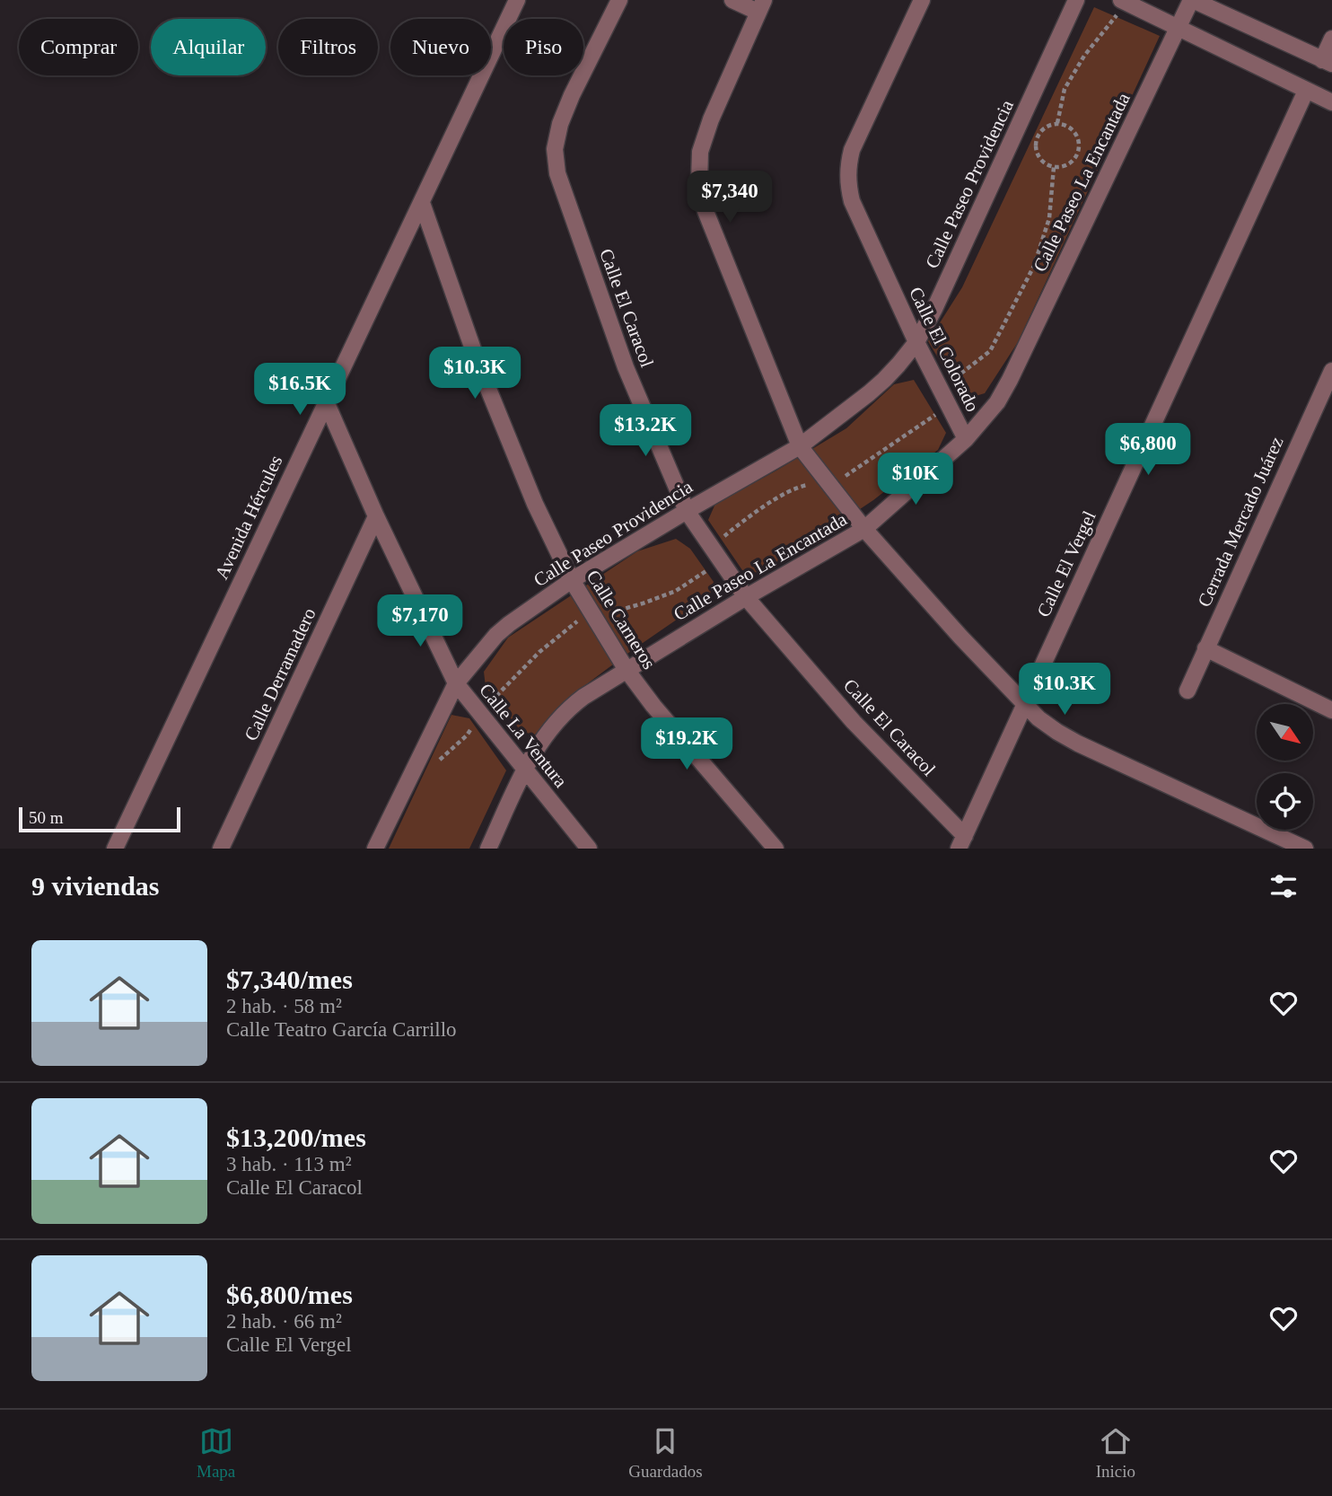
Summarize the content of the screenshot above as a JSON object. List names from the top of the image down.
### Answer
{
  "streets": {
    "street": [
      "Calle Paseo La Encantada",
      "Calle Paseo Providencia",
      "Calle El Caracol",
      "Calle El Colorado",
      "Avenida Hércules",
      "Cerrada Mercado Juárez",
      "Calle El Vergel",
      "Calle Carneros",
      "Calle Derramadero",
      "Calle La Ventura"
    ]
  },
  "crossings": [
    ["Calle Paseo La Encantada", "Calle El Caracol"],
    ["Calle Paseo La Encantada", "Calle El Colorado"],
    ["Calle Paseo La Encantada", "Calle Carneros"],
    ["Calle Paseo La Encantada", "Calle La Ventura"],
    ["Calle Paseo Providencia", "Calle El Caracol"],
    ["Calle Paseo Providencia", "Calle El Colorado"],
    ["Calle Paseo Providencia", "Calle Carneros"],
    ["Calle Paseo Providencia", "Calle La Ventura"],
    ["Calle El Caracol", "Calle El Vergel"],
    ["Avenida Hércules", "Calle Carneros"],
    ["Avenida Hércules", "Calle La Ventura"],
    ["Calle Derramadero", "Calle La Ventura"]
  ],
  "scale_bar": "50 m",
  "north": "bottom right",
  "page": {
    "chip": [
      "Comprar",
      "Alquilar",
      "Filtros",
      "Nuevo",
      "Piso"
    ],
    "price": [
      "$7,340",
      "$10.3K",
      "$16.5K",
      "$13.2K",
      "$6,800",
      "$10K",
      "$7,170",
      "$10.3K",
      "$19.2K"
    ],
    "scale": "50 m",
    "heading": "9 viviendas",
    "list": [
      {
        "name": "$7,340/mes",
        "note": "2 hab. · 58 m² · Calle Teatro García Carrillo"
      },
      {
        "name": "$13,200/mes",
        "note": "3 hab. · 113 m² · Calle El Caracol"
      },
      {
        "name": "$6,800/mes",
        "note": "2 hab. · 66 m² · Calle El Vergel"
      }
    ],
    "tabs": ["Mapa", "Guardados", "Inicio"]
  }
}
